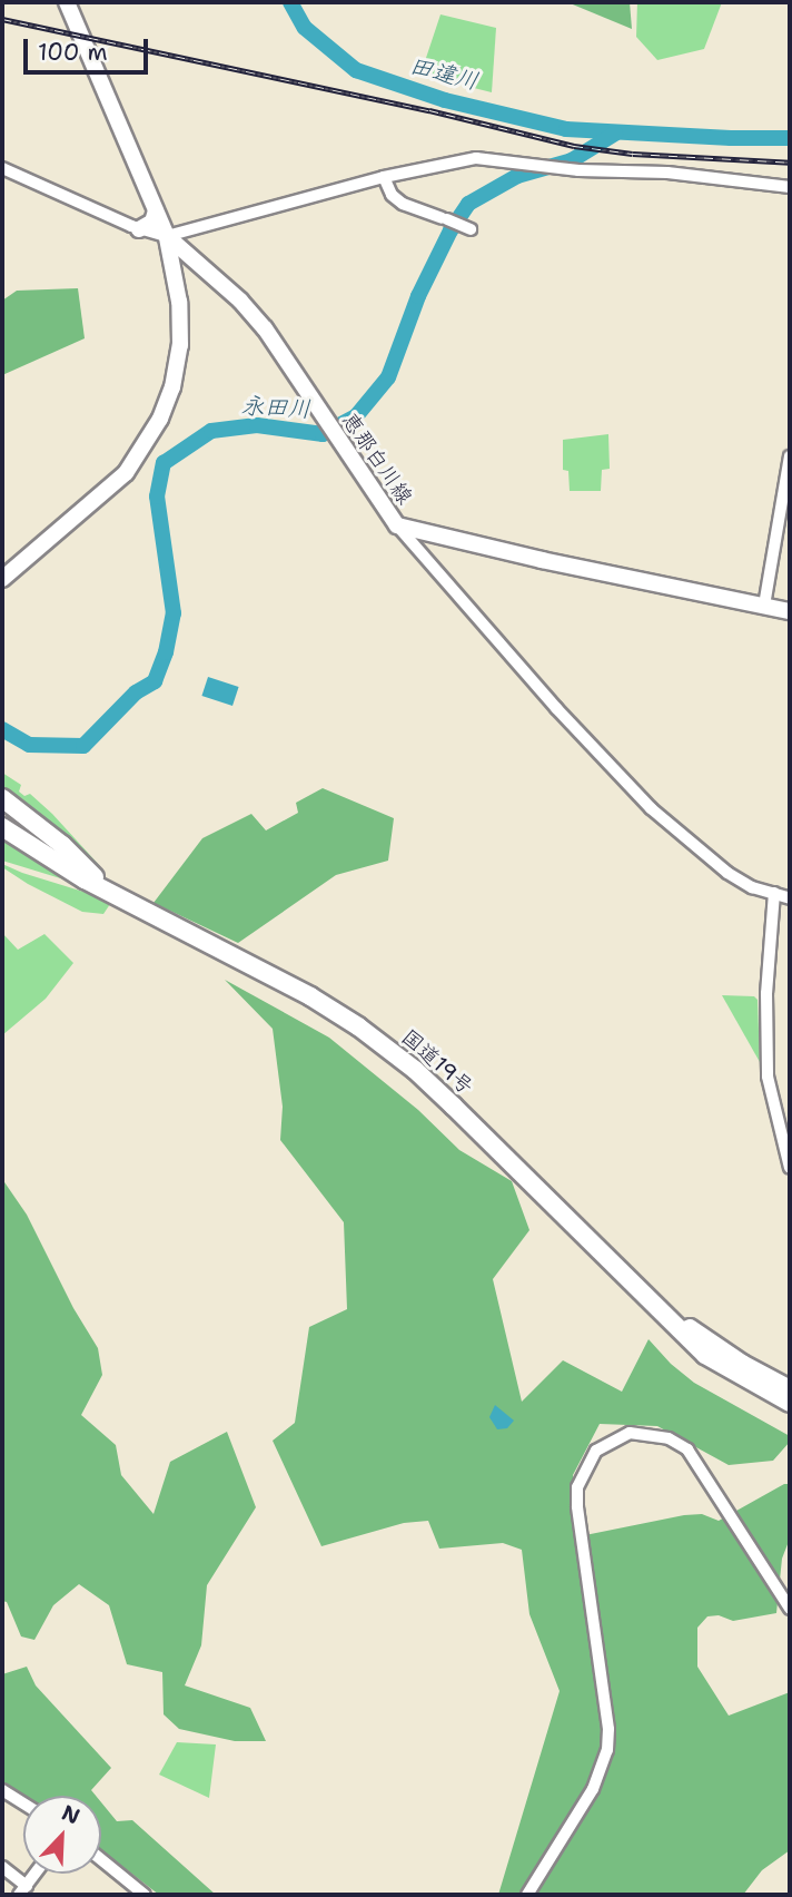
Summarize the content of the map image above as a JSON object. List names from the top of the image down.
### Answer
{
  "streets": {
    "highway": ["国道19号"],
    "main road": ["恵那白川線"]
  },
  "water": ["田違川", "永田川"],
  "scale_bar": "100 m",
  "north": "top right"
}
